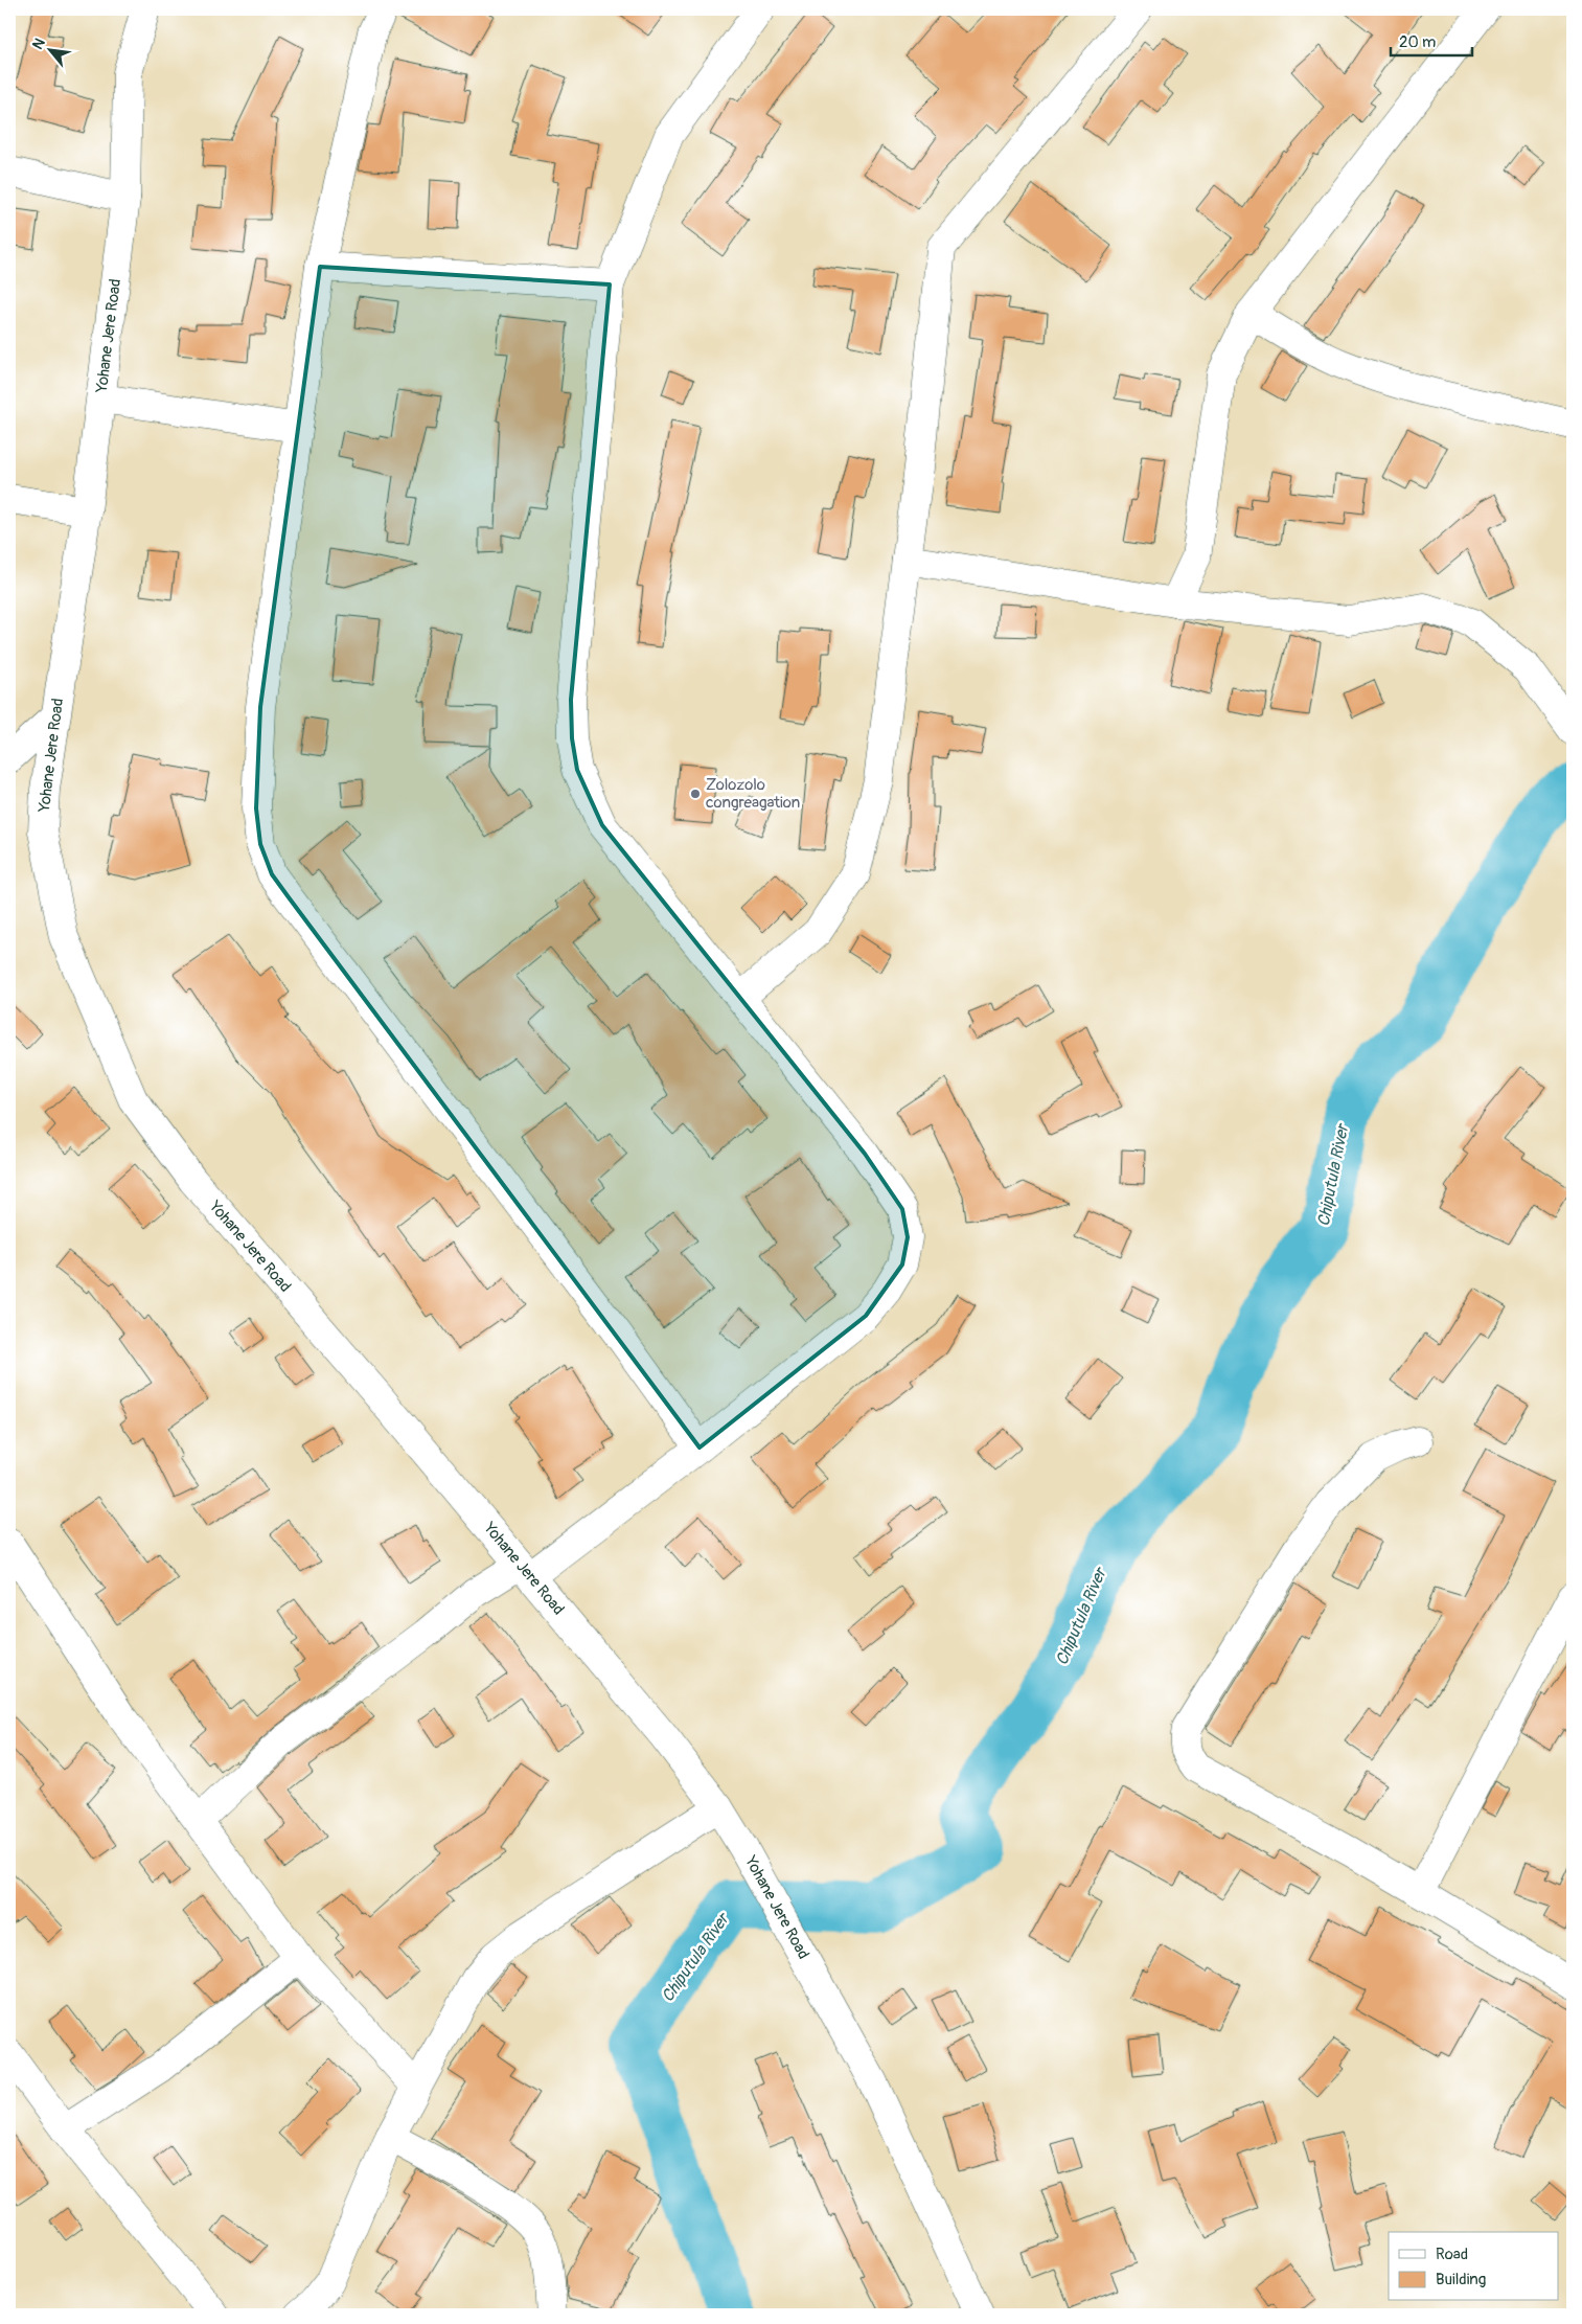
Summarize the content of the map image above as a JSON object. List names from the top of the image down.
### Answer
{
  "streets": {
    "street": ["Yohane Jere Road"]
  },
  "water": ["Chiputula River"],
  "places": ["Zolozolo congreagation"],
  "legend": ["Road", "Building"],
  "scale_bar": "20 m",
  "north": "top left"
}
